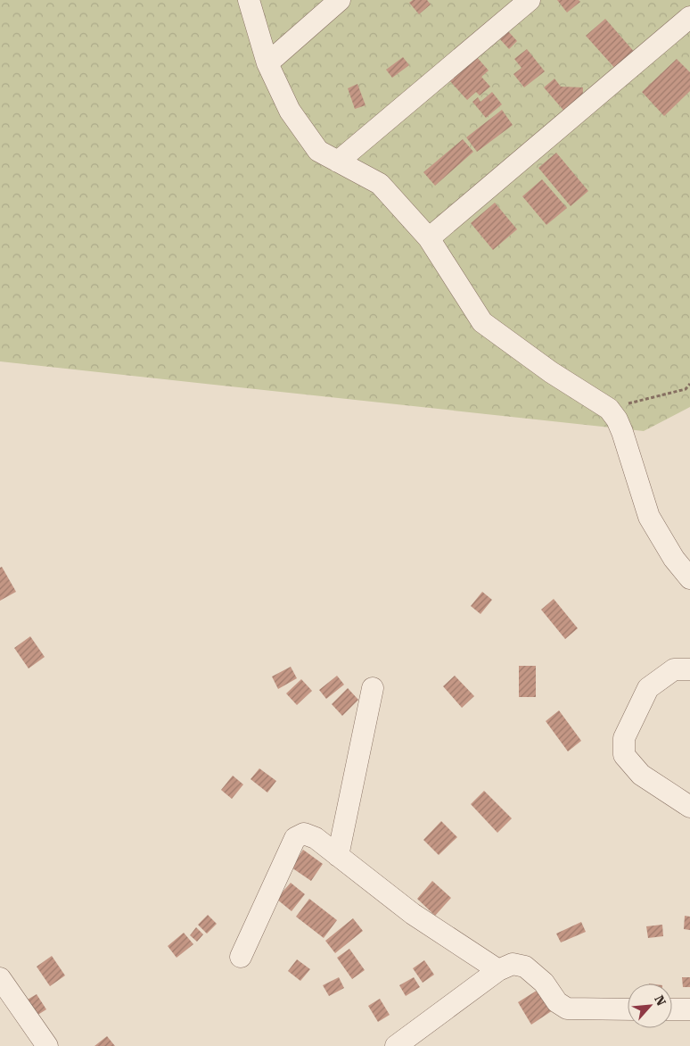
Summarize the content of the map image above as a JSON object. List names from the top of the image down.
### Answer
{
  "north": "top right"
}
